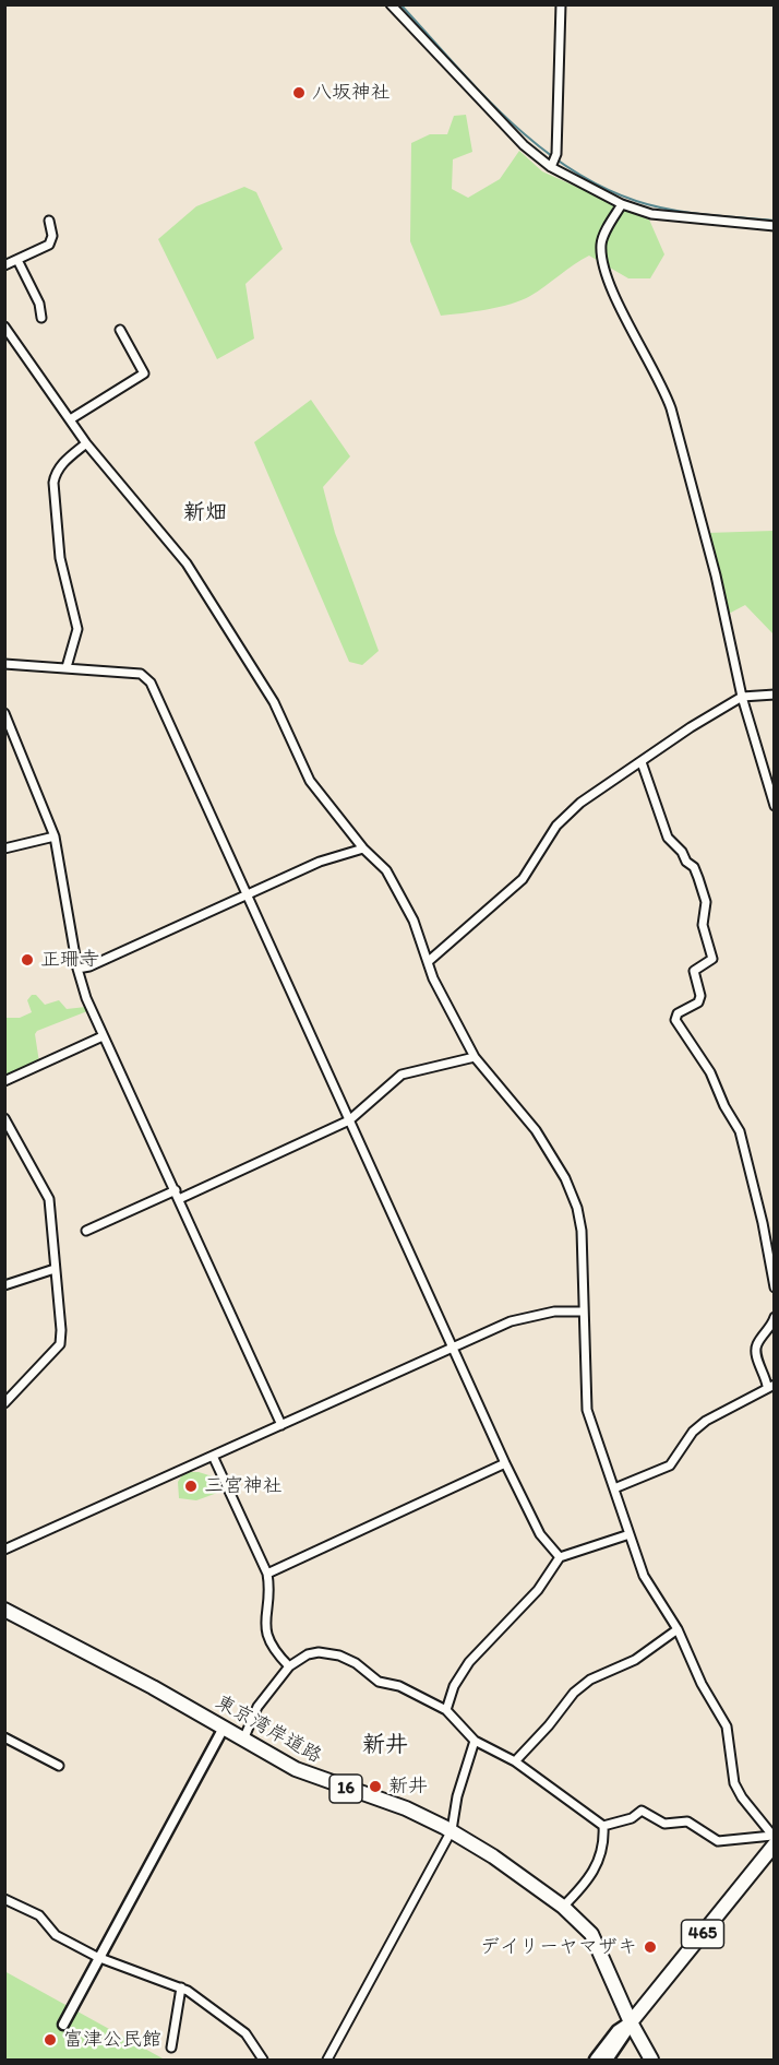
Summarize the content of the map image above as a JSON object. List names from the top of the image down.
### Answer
{
  "streets": {
    "highway": ["東京湾岸道路", "16", "465"]
  },
  "crossings": [
    ["東京湾岸道路", "465"]
  ],
  "districts": ["新畑", "新井"],
  "places": [
    "八坂神社",
    "正珊寺",
    "三宮神社",
    "新井",
    "デイリーヤマザキ",
    "富津公民館"
  ]
}
